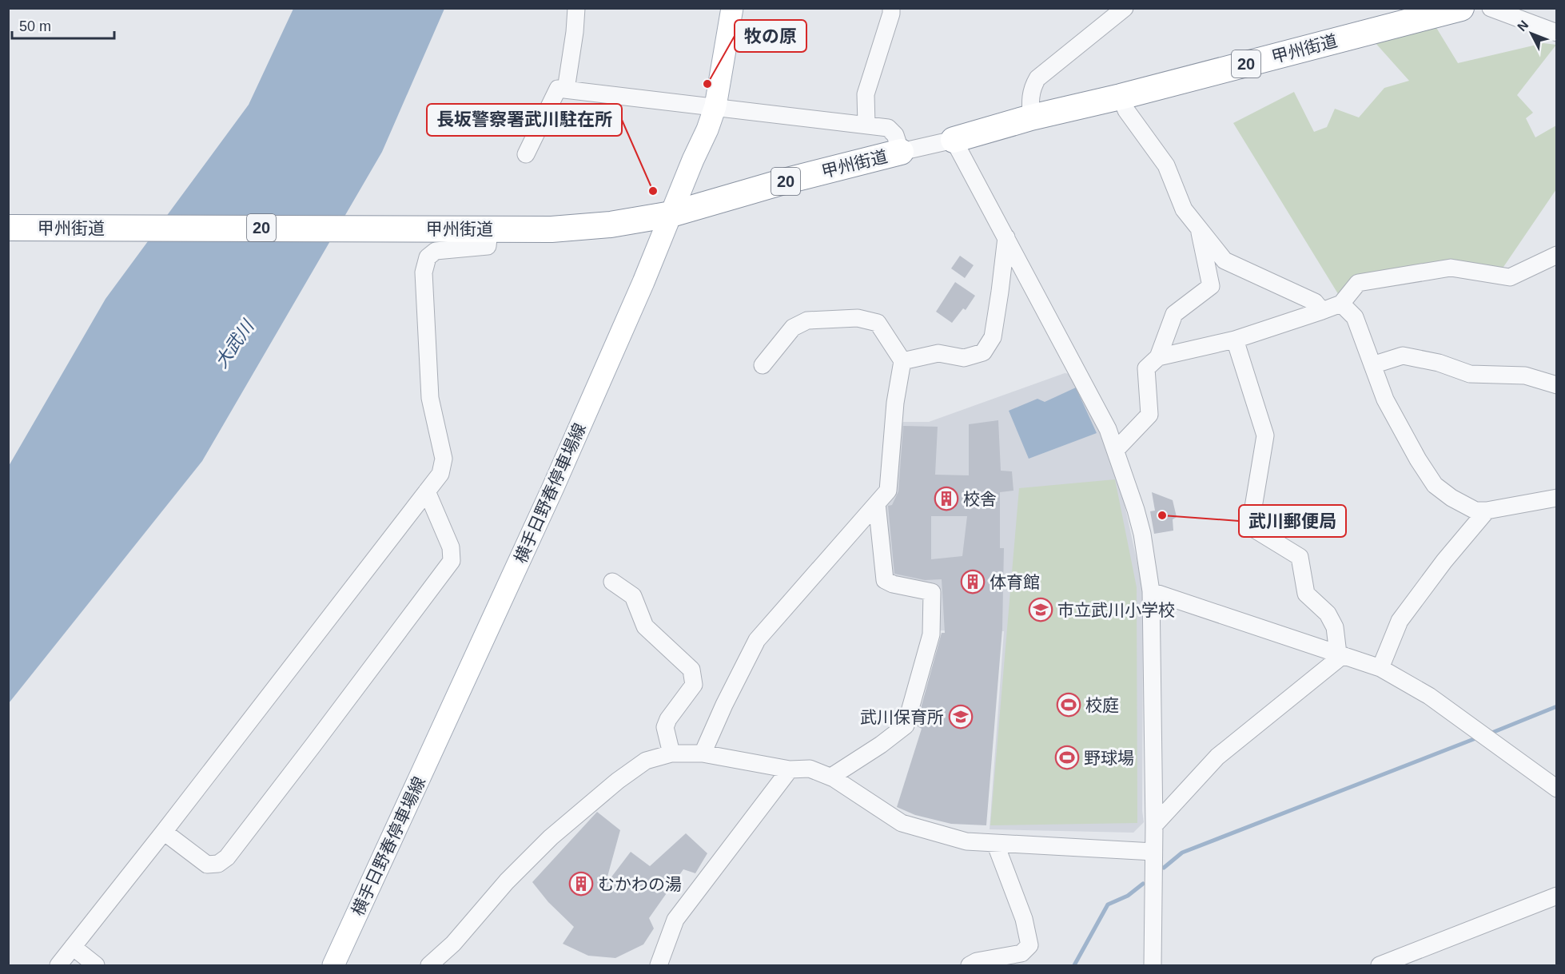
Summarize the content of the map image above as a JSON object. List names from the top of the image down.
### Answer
{
  "streets": {
    "highway": ["甲州街道", "20"],
    "main road": ["横手日野春停車場線"]
  },
  "crossings": [
    ["甲州街道", "横手日野春停車場線"]
  ],
  "water": ["大武川"],
  "places": {
    "other": ["牧の原", "長坂警察署武川駐在所", "武川郵便局"],
    "building": ["校舎", "体育館", "むかわの湯"],
    "school or university": ["市立武川小学校", "武川保育所"],
    "sports": ["校庭", "野球場"]
  },
  "scale_bar": "50 m",
  "north": "top left"
}
